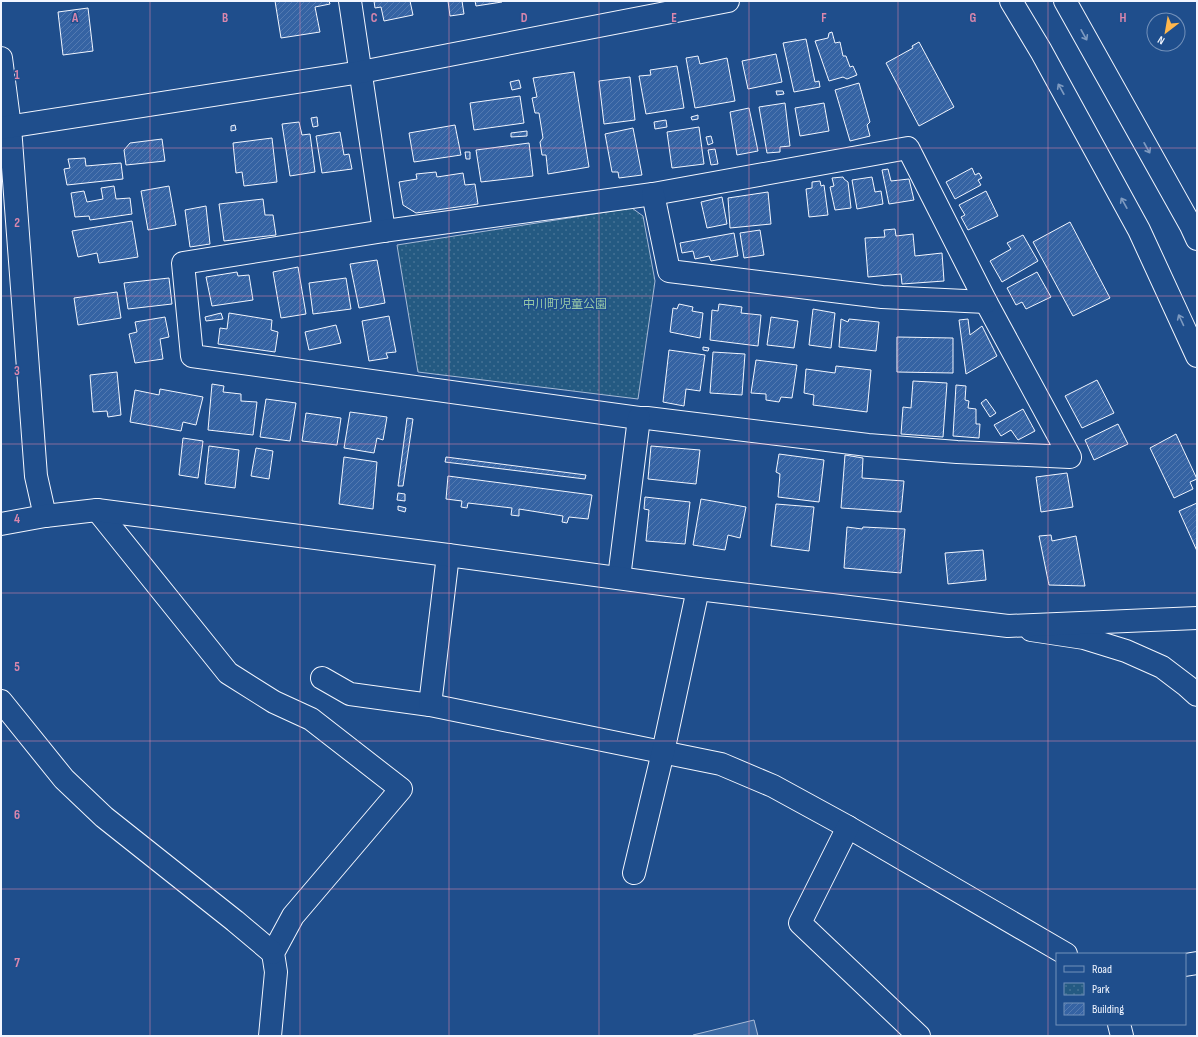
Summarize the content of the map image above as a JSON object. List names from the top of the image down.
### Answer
{
  "parks": ["中川町児童公園"],
  "legend": ["Road", "Park", "Building"],
  "north": "bottom left",
  "grid": {
    "columns": [
      "A",
      "B",
      "C",
      "D",
      "E",
      "F",
      "G",
      "H"
    ],
    "rows": [
      "1",
      "2",
      "3",
      "4",
      "5",
      "6",
      "7"
    ]
  }
}
